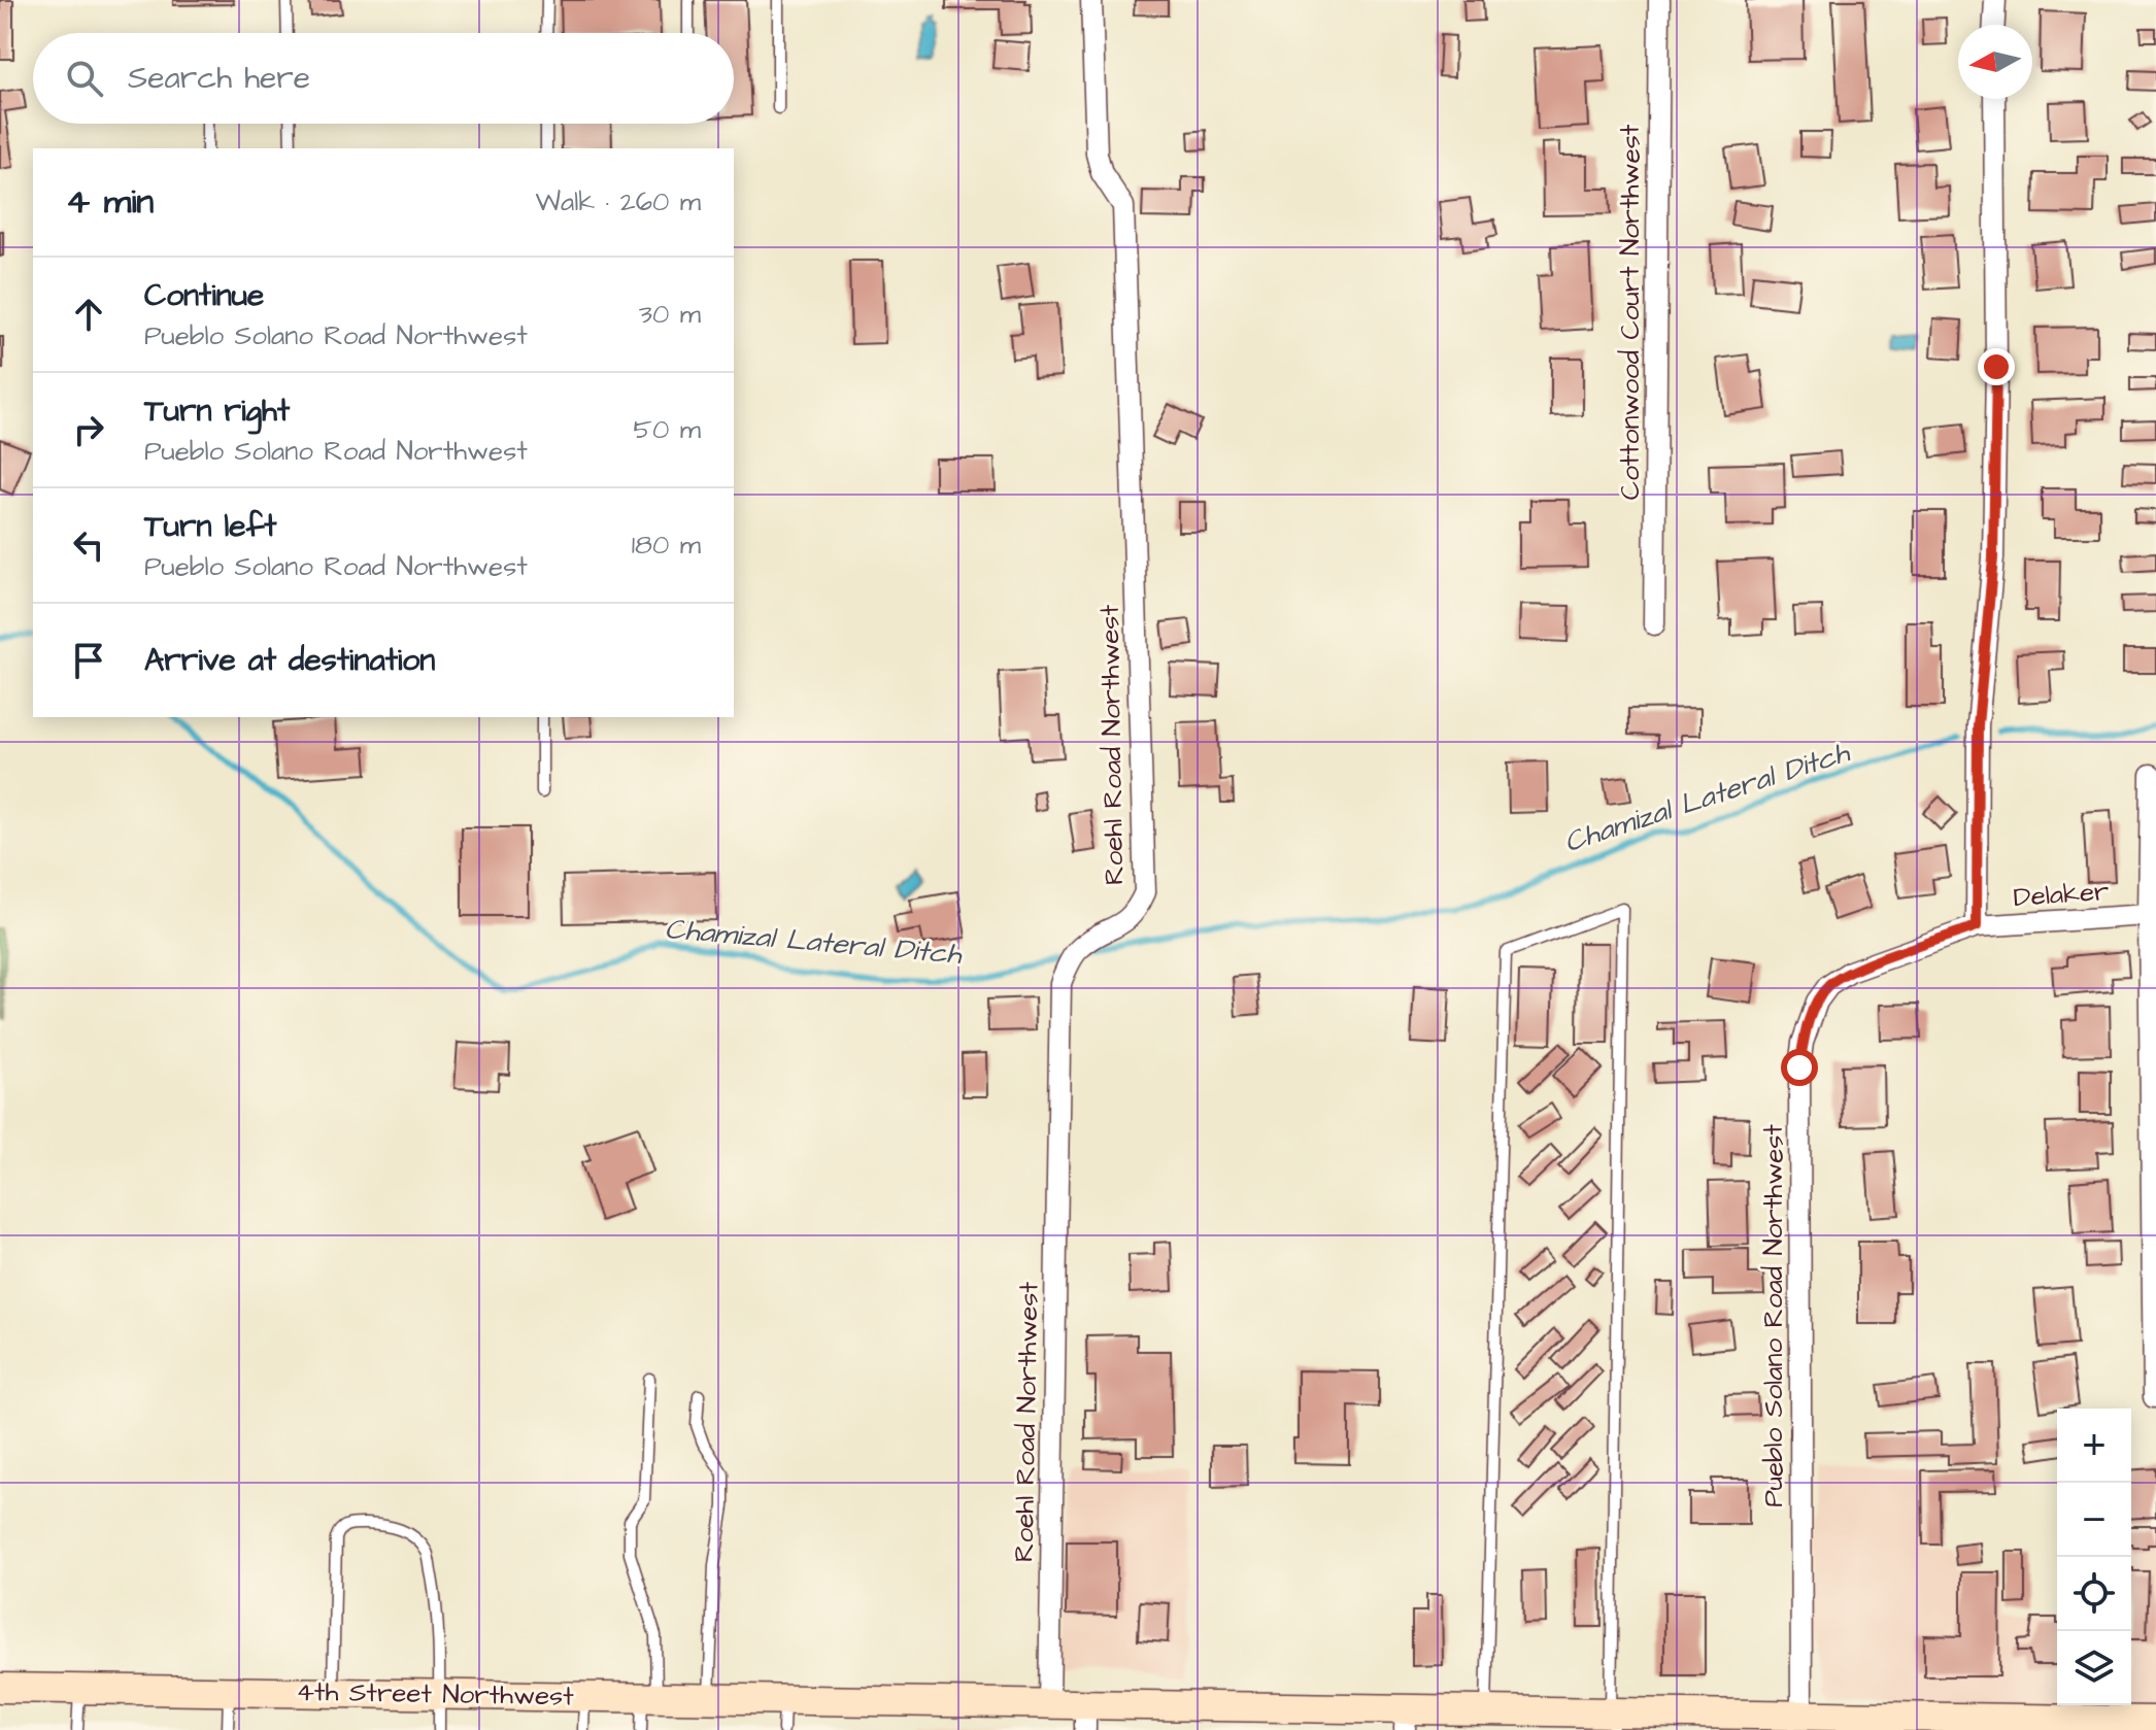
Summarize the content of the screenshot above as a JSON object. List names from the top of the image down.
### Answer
{
  "streets": {
    "main road": ["4th Street Northwest"],
    "street": [
      "Cottonwood Court Northwest",
      "Roehl Road Northwest",
      "Delaker",
      "Pueblo Solano Road Northwest"
    ]
  },
  "crossings": [
    ["Roehl Road Northwest", "4th Street Northwest"],
    ["Delaker", "Pueblo Solano Road Northwest"],
    ["Pueblo Solano Road Northwest", "4th Street Northwest"]
  ],
  "water": ["Chamizal Lateral Ditch"],
  "north": "left",
  "page": {
    "search": "Search here",
    "heading": ["4 min", "Walk · 260 m"],
    "list": [
      ["Continue", "Pueblo Solano Road Northwest", "30 m"],
      ["Turn right", "Pueblo Solano Road Northwest", "50 m"],
      ["Turn left", "Pueblo Solano Road Northwest", "180 m"],
      "Arrive at destination"
    ],
    "map_buttons": ["+", "−"]
  }
}
